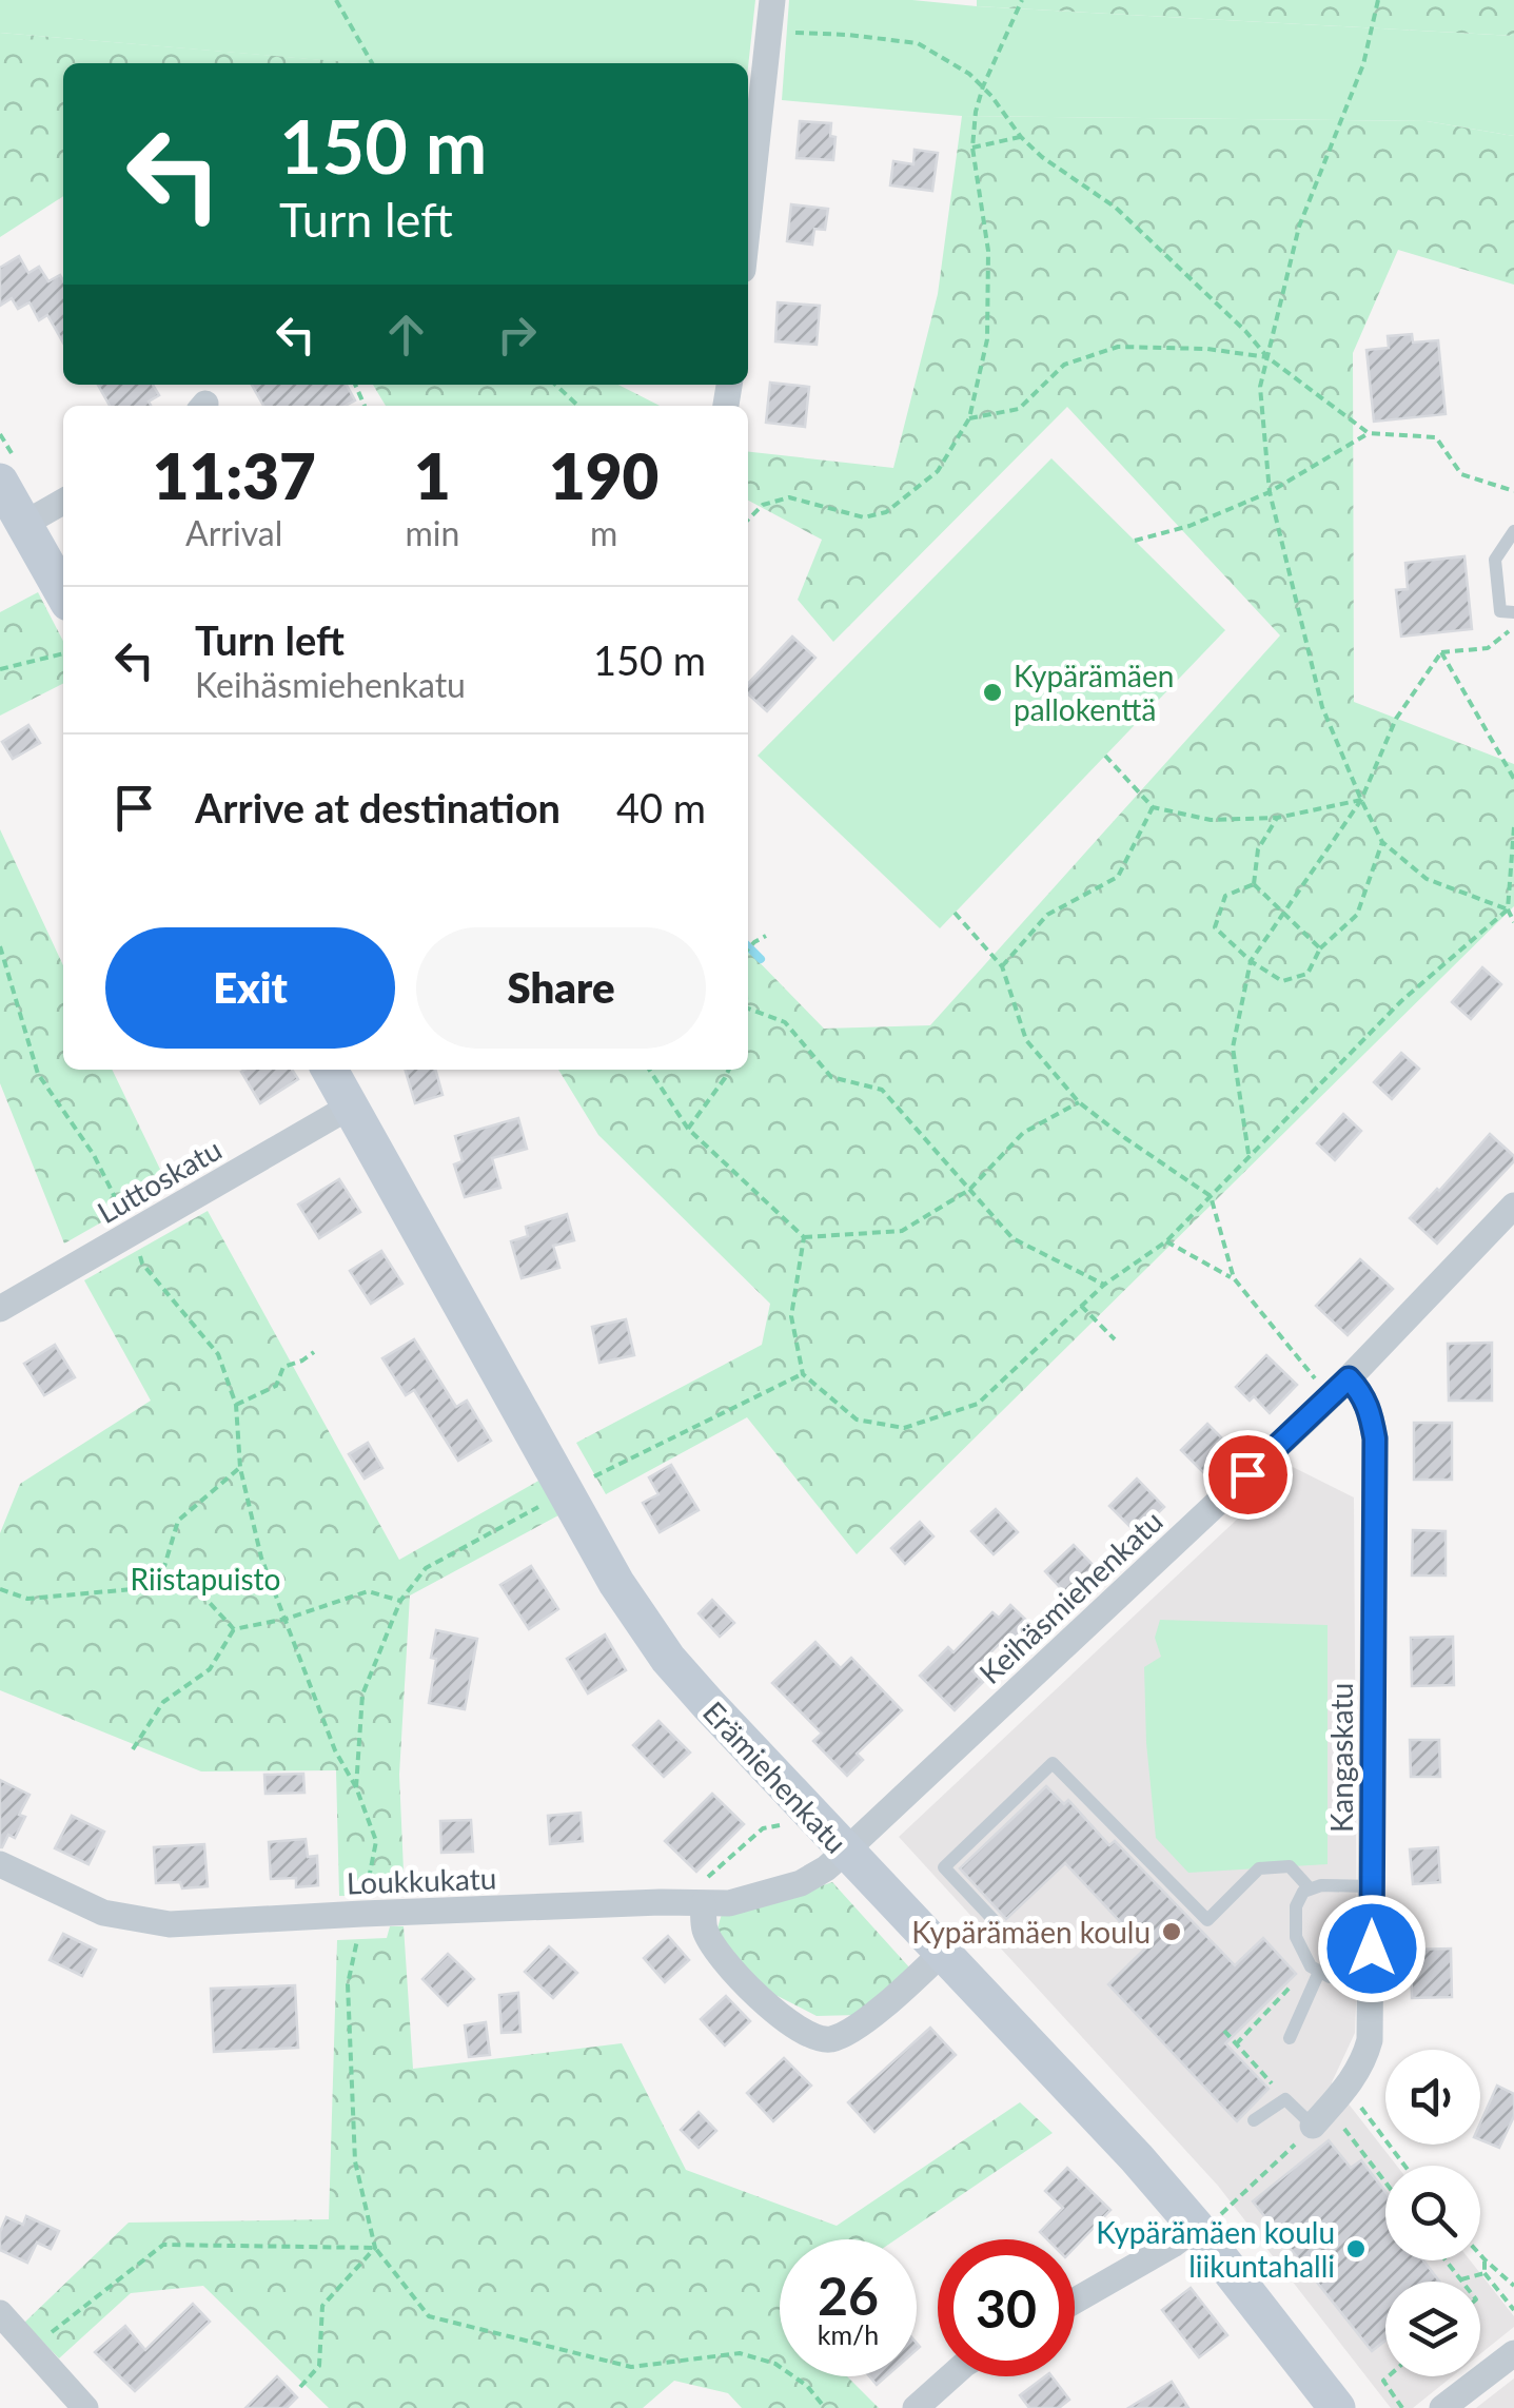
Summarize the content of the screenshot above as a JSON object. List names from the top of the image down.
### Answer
{
  "streets": {
    "street": [
      "Luttoskatu",
      "Keihäsmiehenkatu",
      "Kangaskatu",
      "Erämiehenkatu",
      "Loukkukatu"
    ]
  },
  "crossings": [
    ["Luttoskatu", "Erämiehenkatu"],
    ["Keihäsmiehenkatu", "Kangaskatu"],
    ["Keihäsmiehenkatu", "Erämiehenkatu"],
    ["Keihäsmiehenkatu", "Loukkukatu"],
    ["Erämiehenkatu", "Loukkukatu"]
  ],
  "parks": ["Riistapuisto"],
  "places": ["Kypärämäen pallokenttä", "Kypärämäen koulu", "Kypärämäen koulu liikuntahalli"],
  "page": {
    "turn": ["150 m", "Turn left"],
    "eta": [
      "11:37",
      "Arrival",
      "1",
      "min",
      "190",
      "m"
    ],
    "list": [
      {
        "name": "Turn left",
        "note": "Keihäsmiehenkatu",
        "value": "150 m"
      },
      {
        "name": "Arrive at destination",
        "value": "40 m"
      }
    ],
    "buttons": ["Exit", "Share"],
    "speed": "26 km/h",
    "limit": "30"
  }
}
